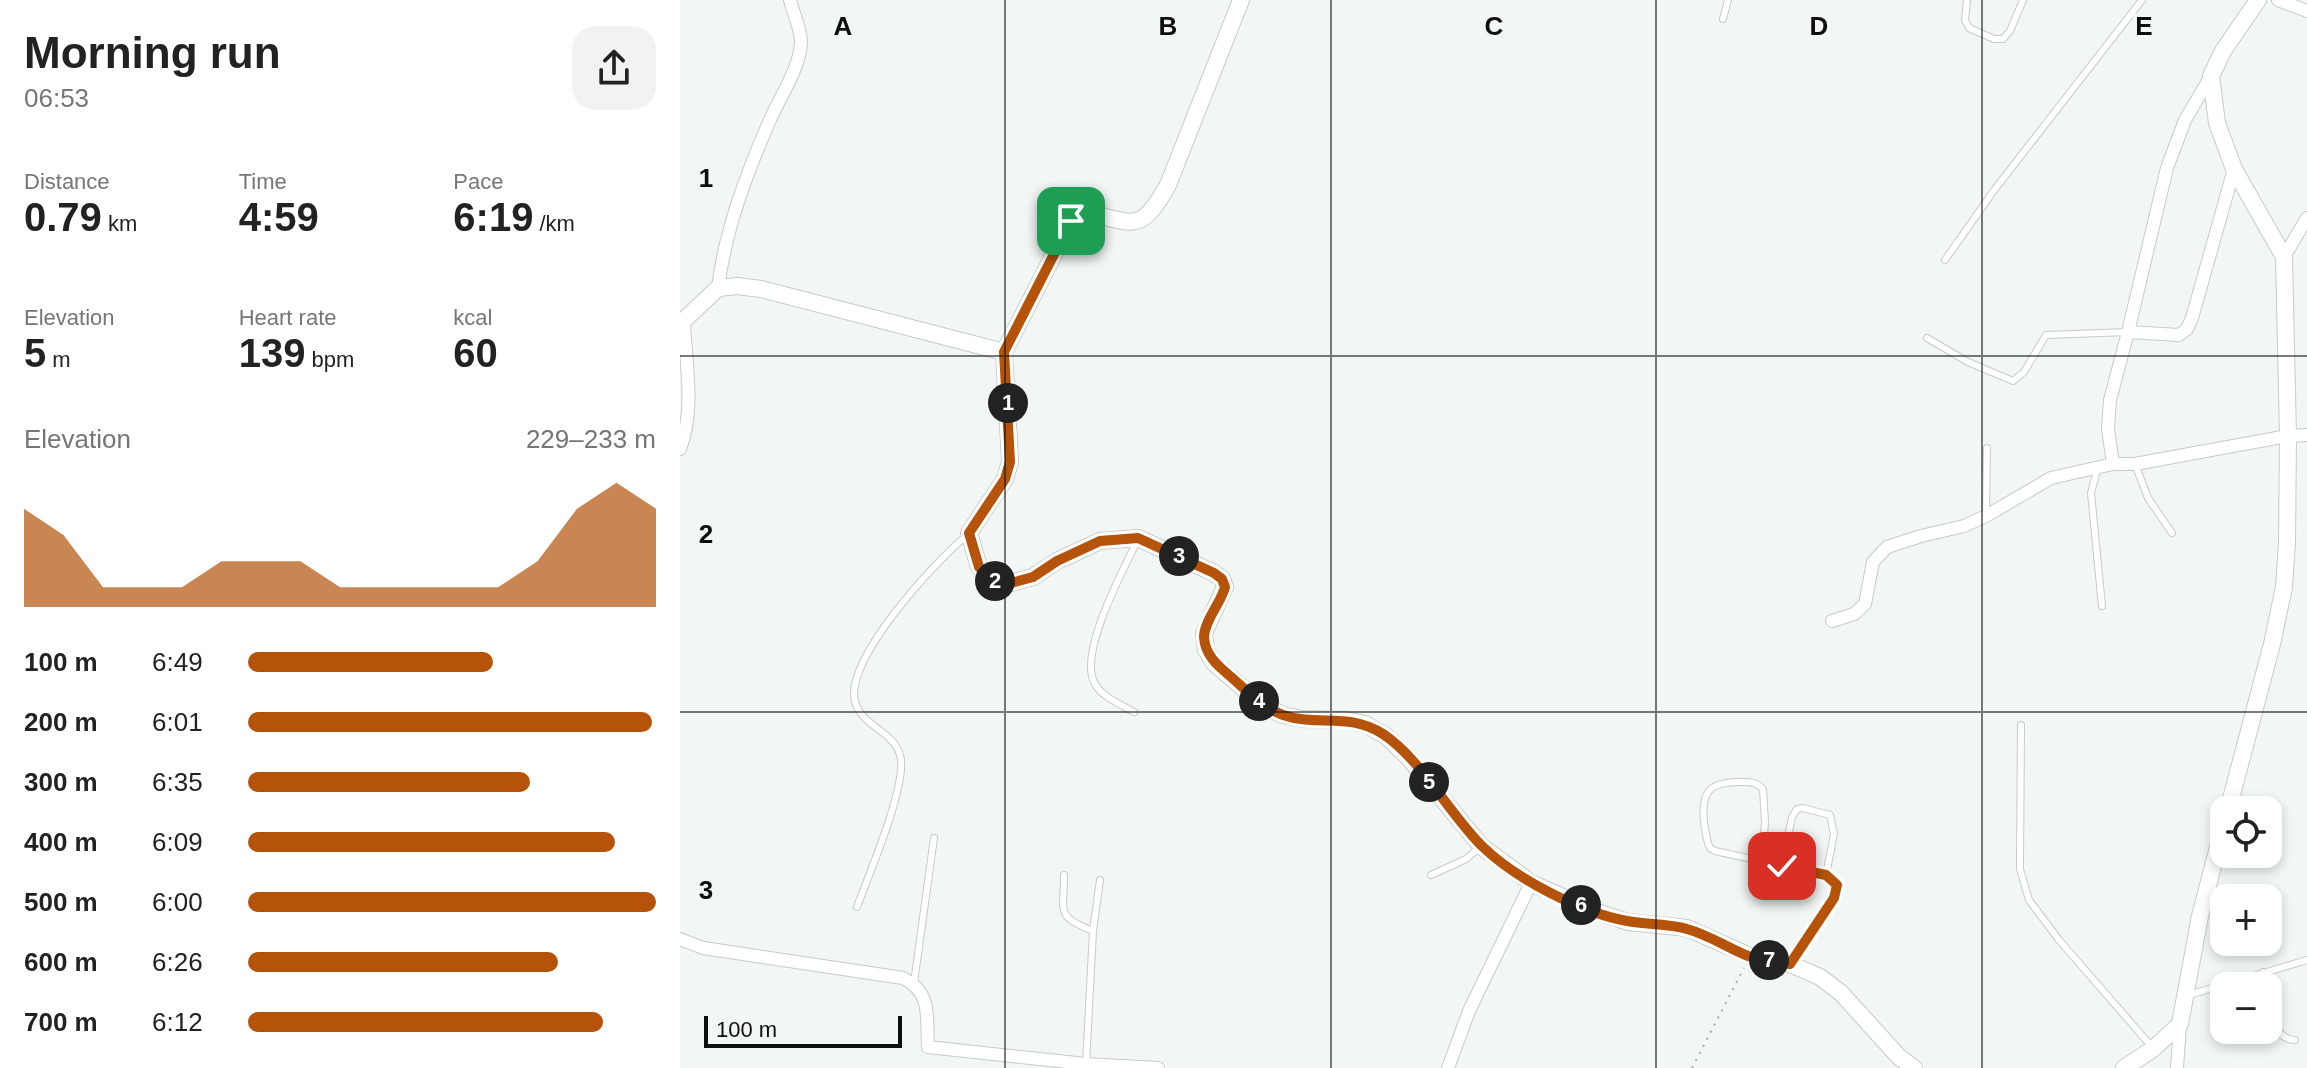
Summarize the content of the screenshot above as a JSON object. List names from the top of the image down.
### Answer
{
  "scale_bar": "100 m",
  "page": {
    "heading": ["Morning run", "06:53"],
    "stats": [
      ["Distance", "0.79 km"],
      ["Time", "4:59"],
      ["Pace", "6:19 /km"],
      ["Elevation", "5 m"],
      ["Heart rate", "139 bpm"],
      ["kcal", "60"]
    ],
    "pins": [
      "1",
      "3",
      "2",
      "4",
      "5",
      "6",
      "7"
    ],
    "chart": ["Elevation", "229–233 m"],
    "list": [
      {
        "name": "100 m",
        "note": "6:49"
      },
      {
        "name": "200 m",
        "note": "6:01"
      },
      {
        "name": "300 m",
        "note": "6:35"
      },
      {
        "name": "400 m",
        "note": "6:09"
      },
      {
        "name": "500 m",
        "note": "6:00"
      },
      {
        "name": "600 m",
        "note": "6:26"
      },
      {
        "name": "700 m",
        "note": "6:12"
      }
    ],
    "map_buttons": ["+", "−"],
    "scale": "100 m"
  },
  "grid": {
    "columns": [
      "A",
      "B",
      "C",
      "D",
      "E"
    ],
    "rows": ["1", "2", "3"]
  }
}
